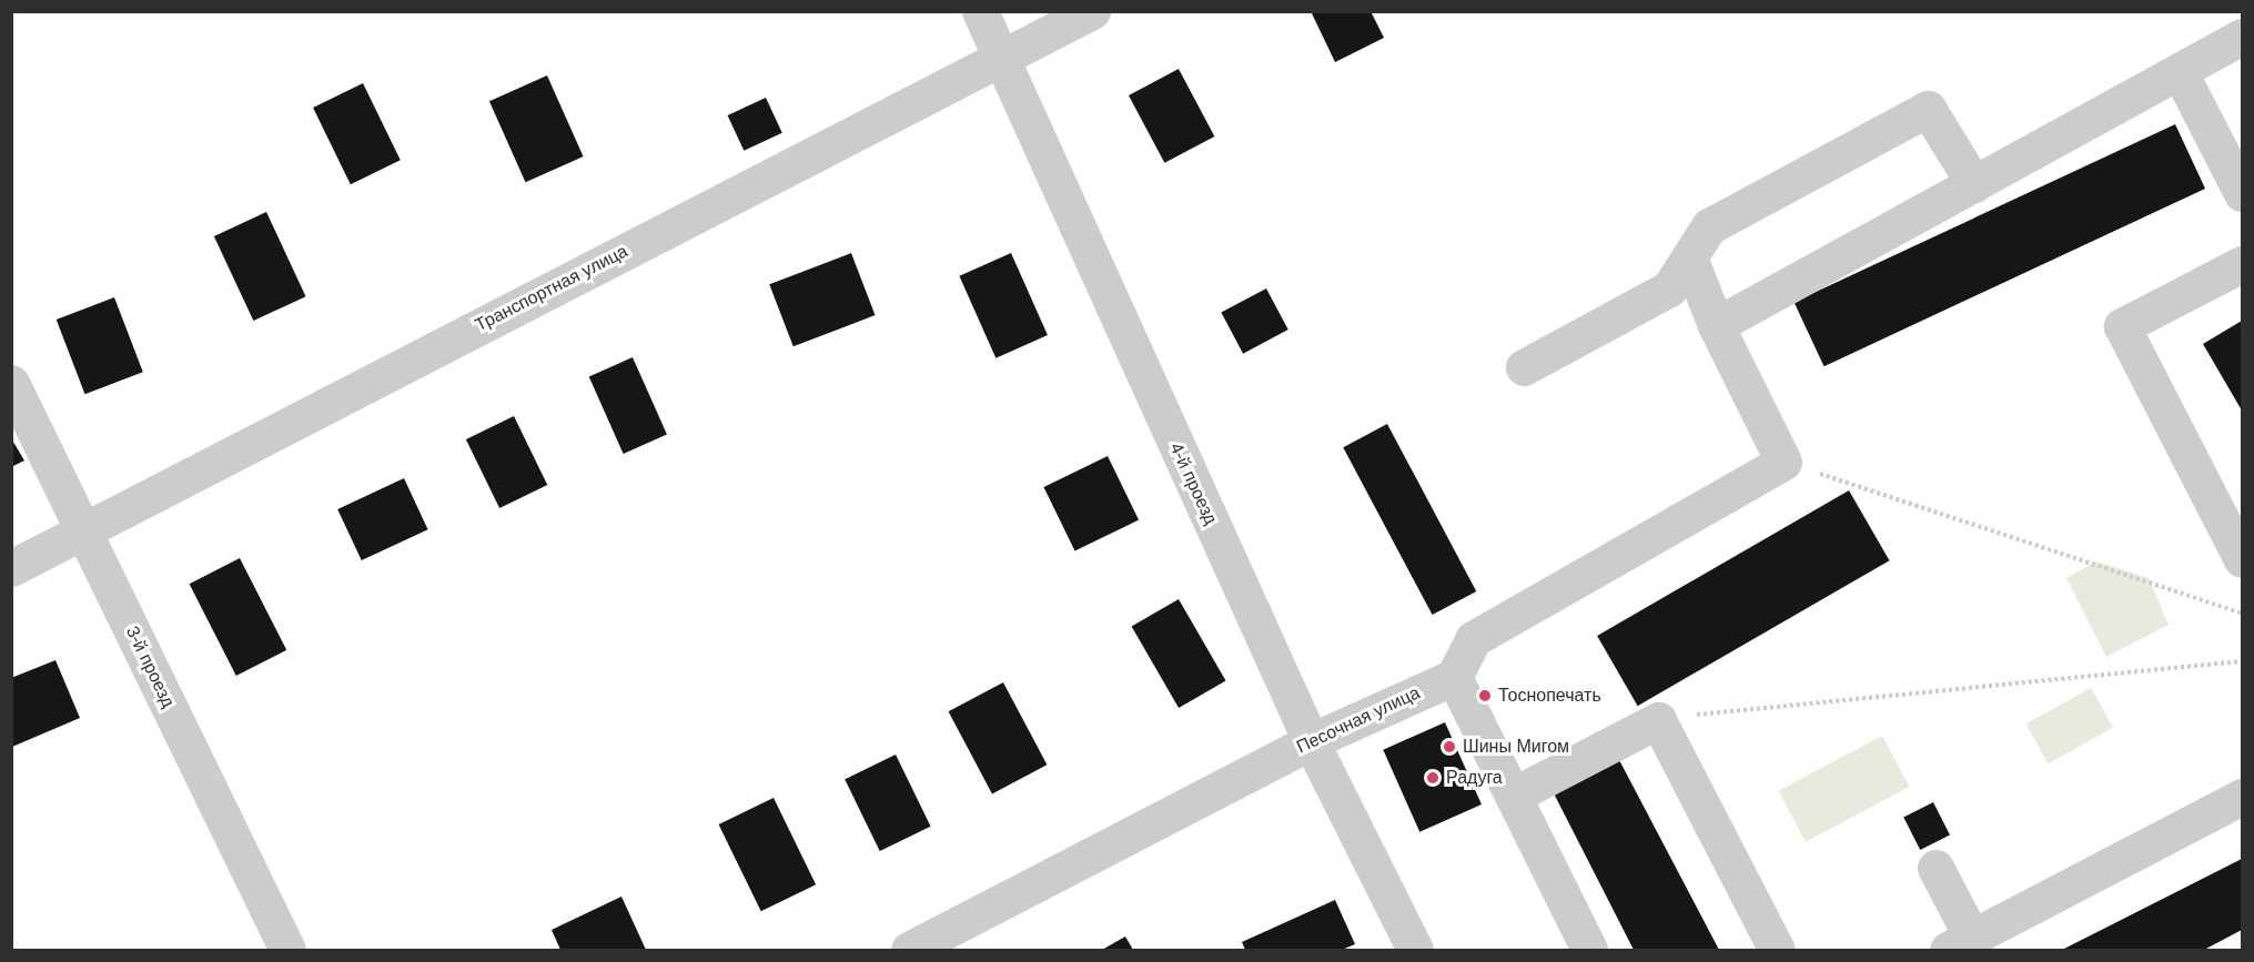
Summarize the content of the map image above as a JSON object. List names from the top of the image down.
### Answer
{
  "streets": {
    "street": [
      "Транспортная улица",
      "4-й проезд",
      "3-й проезд",
      "Песочная улица"
    ]
  },
  "crossings": [
    ["Транспортная улица", "4-й проезд"],
    ["Транспортная улица", "3-й проезд"],
    ["4-й проезд", "Песочная улица"]
  ],
  "places": ["Тоснопечать", "Шины Мигом", "Радуга"]
}
